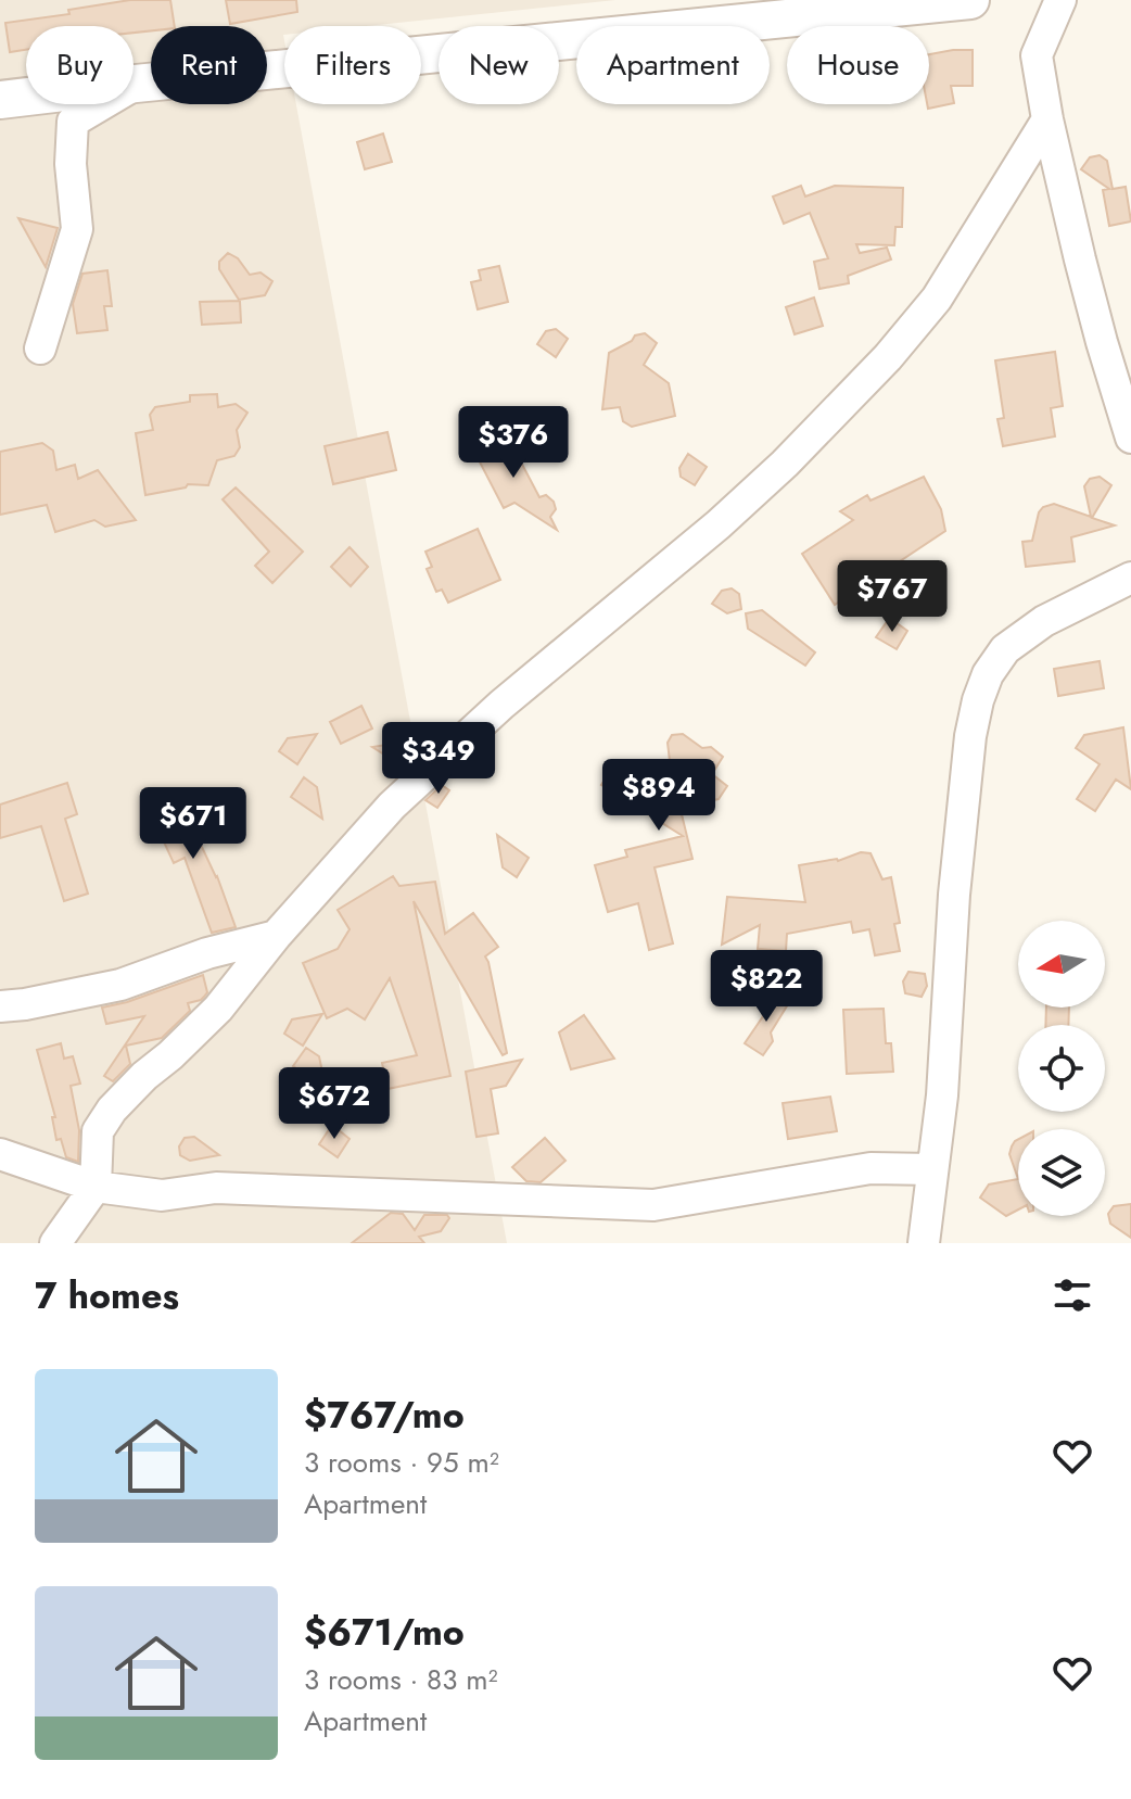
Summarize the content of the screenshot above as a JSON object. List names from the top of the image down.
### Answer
{
  "north": "left",
  "page": {
    "chip": [
      "Buy",
      "Rent",
      "Filters",
      "New",
      "Apartment",
      "House"
    ],
    "price": [
      "$376",
      "$767",
      "$349",
      "$894",
      "$671",
      "$822",
      "$672"
    ],
    "heading": "7 homes",
    "list": [
      {
        "name": "$767/mo",
        "note": "3 rooms · 95 m² · Apartment"
      },
      {
        "name": "$671/mo",
        "note": "3 rooms · 83 m² · Apartment"
      }
    ]
  }
}
